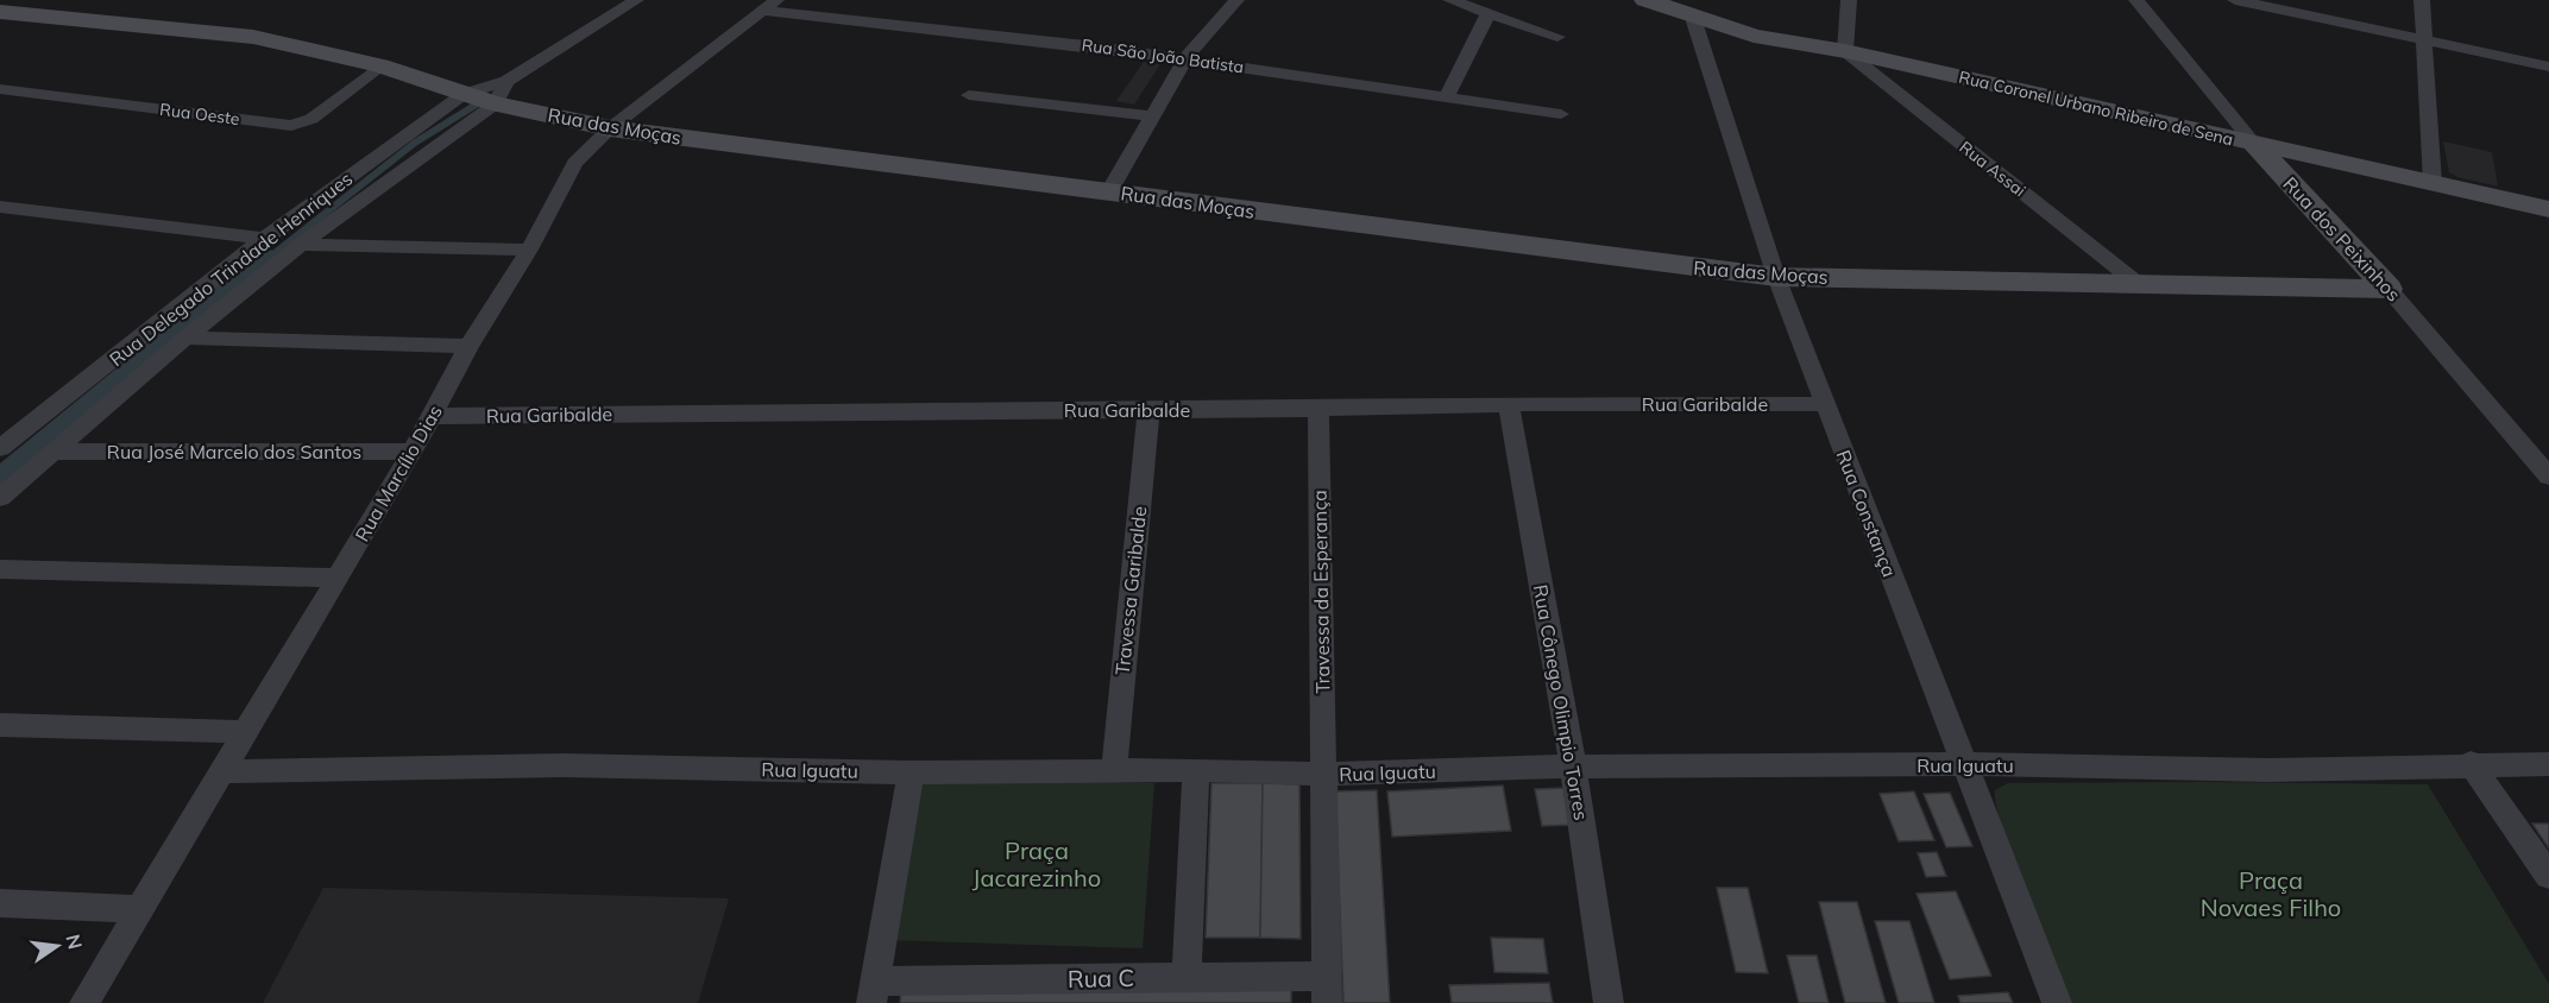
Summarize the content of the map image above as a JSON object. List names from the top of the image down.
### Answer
{
  "streets": {
    "street": [
      "Rua São João Batista",
      "Rua Coronel Urbano Ribeiro de Sena",
      "Rua Oeste",
      "Rua das Moças",
      "Rua Assai",
      "Rua dos Peixinhos",
      "Rua Delegado Trindade Henriques",
      "Rua Garibalde",
      "Rua José Marcelo dos Santos",
      "Rua Marcílio Dias",
      "Rua Constança",
      "Travessa Garibalde",
      "Travessa da Esperança",
      "Rua Cônego Olimpio Torres",
      "Rua Iguatu",
      "Rua C"
    ]
  },
  "crossings": [
    ["Rua São João Batista", "Rua Marcílio Dias"],
    ["Rua Coronel Urbano Ribeiro de Sena", "Rua Assai"],
    ["Rua Coronel Urbano Ribeiro de Sena", "Rua dos Peixinhos"],
    ["Rua Coronel Urbano Ribeiro de Sena", "Rua Constança"],
    ["Rua Oeste", "Rua das Moças"],
    ["Rua das Moças", "Rua Assai"],
    ["Rua das Moças", "Rua dos Peixinhos"],
    ["Rua das Moças", "Rua Delegado Trindade Henriques"],
    ["Rua das Moças", "Rua Marcílio Dias"],
    ["Rua das Moças", "Rua Constança"],
    ["Rua Delegado Trindade Henriques", "Rua José Marcelo dos Santos"],
    ["Rua Delegado Trindade Henriques", "Rua Marcílio Dias"],
    ["Rua Garibalde", "Rua Marcílio Dias"],
    ["Rua Garibalde", "Rua Constança"],
    ["Rua Garibalde", "Travessa Garibalde"],
    ["Rua Garibalde", "Travessa da Esperança"],
    ["Rua Garibalde", "Rua Cônego Olimpio Torres"],
    ["Rua José Marcelo dos Santos", "Rua Marcílio Dias"],
    ["Rua Marcílio Dias", "Rua Iguatu"],
    ["Rua Constança", "Rua Iguatu"],
    ["Travessa Garibalde", "Rua Iguatu"],
    ["Travessa da Esperança", "Rua Iguatu"],
    ["Travessa da Esperança", "Rua C"],
    ["Rua Cônego Olimpio Torres", "Rua Iguatu"]
  ],
  "parks": ["Praça Jacarezinho", "Praça Novaes Filho"],
  "north": "right"
}
